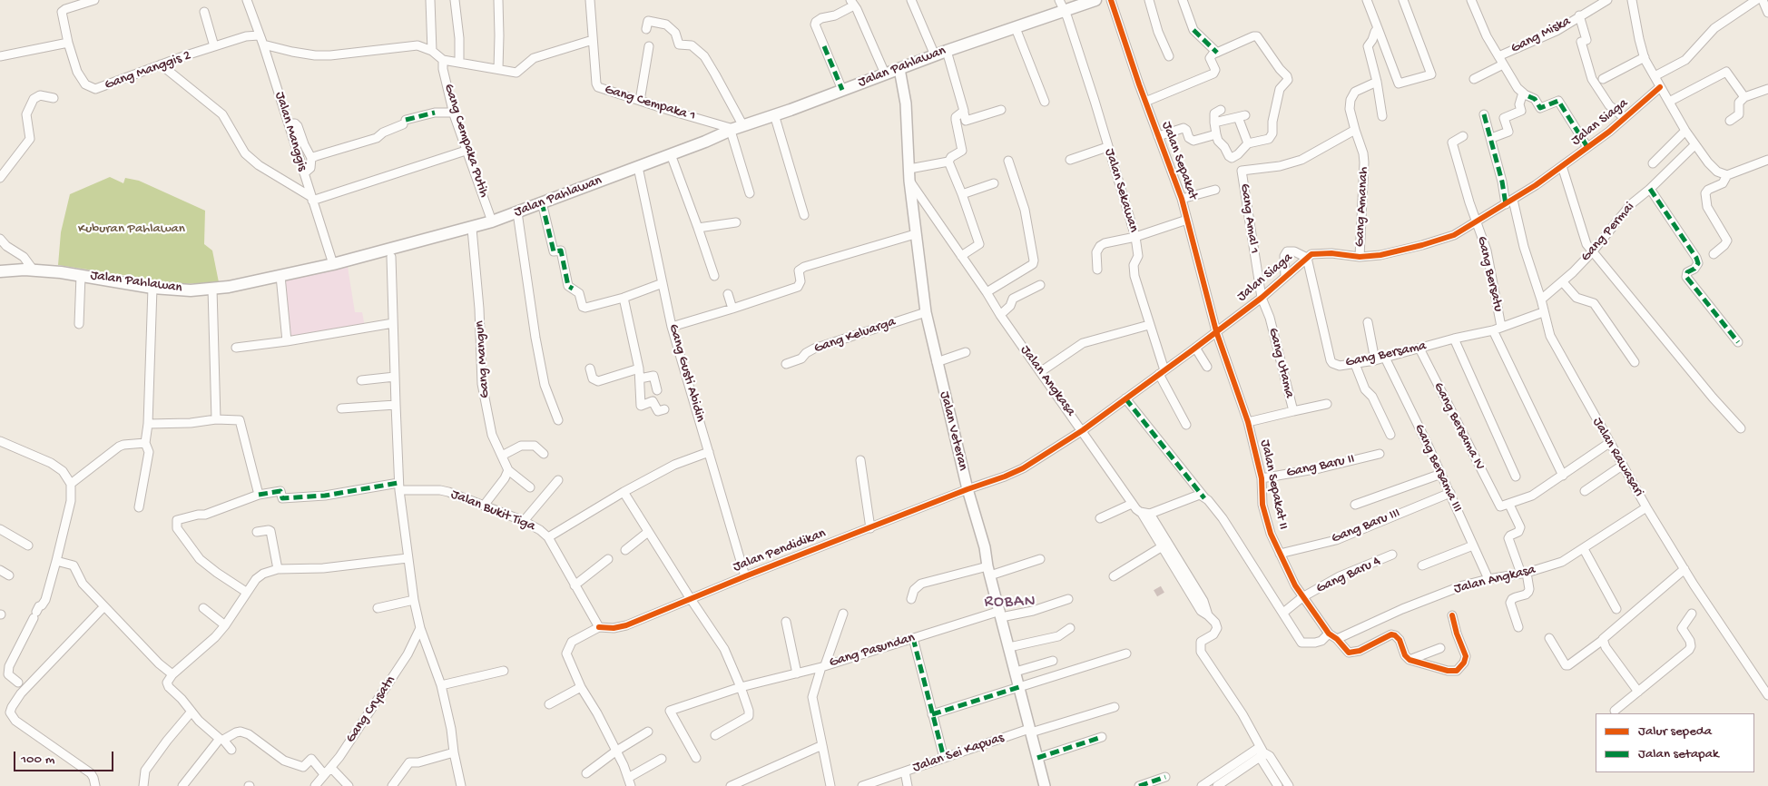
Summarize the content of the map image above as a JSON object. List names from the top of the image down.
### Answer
{
  "streets": {
    "main road": ["Jalan Pahlawan"],
    "street": [
      "Gang Miska",
      "Gang Manggis 2",
      "Gang Cempaka 1",
      "Jalan Siaga",
      "Jalan Manggis",
      "Gang Cempaka Putih",
      "Jalan Sepakat",
      "Jalan Sekawan",
      "Gang Amanah",
      "Gang Amal 1",
      "Gang Permai",
      "Gang Bersatu",
      "Gang Keluarga",
      "Gang Bersama",
      "Gang Mangun",
      "Gang Utama",
      "Gang Gusti Abidin",
      "Jalan Angkasa",
      "Gang Bersama IV",
      "Jalan Veteran",
      "Jalan Rawasari",
      "Gang Baru II",
      "Gang Bersama III",
      "Jalan Sepakat II",
      "Jalan Bukit Tiga",
      "Gang Baru III",
      "Jalan Pendidikan",
      "Gang Baru 4",
      "Gang Pasundan",
      "Gang Crysatn",
      "Jalan Sei Kapuas"
    ]
  },
  "crossings": [
    ["Jalan Pahlawan", "Gang Cempaka 1"],
    ["Jalan Pahlawan", "Jalan Manggis"],
    ["Jalan Pahlawan", "Gang Cempaka Putih"],
    ["Jalan Pahlawan", "Jalan Sekawan"],
    ["Jalan Pahlawan", "Gang Mangun"],
    ["Jalan Pahlawan", "Gang Gusti Abidin"],
    ["Jalan Pahlawan", "Jalan Veteran"],
    ["Gang Manggis 2", "Jalan Manggis"],
    ["Gang Cempaka 1", "Gang Cempaka Putih"],
    ["Jalan Siaga", "Jalan Sepakat"],
    ["Jalan Siaga", "Jalan Sekawan"],
    ["Jalan Siaga", "Gang Amanah"],
    ["Jalan Siaga", "Gang Amal 1"],
    ["Jalan Siaga", "Gang Bersatu"],
    ["Jalan Siaga", "Gang Bersama"],
    ["Jalan Siaga", "Gang Utama"],
    ["Jalan Siaga", "Jalan Angkasa"],
    ["Jalan Siaga", "Jalan Veteran"],
    ["Jalan Siaga", "Jalan Rawasari"],
    ["Jalan Siaga", "Jalan Sepakat II"],
    ["Jalan Siaga", "Jalan Pendidikan"],
    ["Jalan Sepakat", "Jalan Sepakat II"],
    ["Gang Amanah", "Gang Amal 1"],
    ["Gang Amal 1", "Gang Utama"],
    ["Gang Permai", "Jalan Rawasari"],
    ["Gang Bersatu", "Gang Bersama"],
    ["Gang Keluarga", "Jalan Veteran"],
    ["Gang Bersama", "Gang Bersama IV"],
    ["Gang Bersama", "Jalan Rawasari"],
    ["Gang Bersama", "Gang Bersama III"],
    ["Gang Utama", "Jalan Sepakat II"],
    ["Gang Gusti Abidin", "Jalan Pendidikan"],
    ["Jalan Angkasa", "Jalan Veteran"],
    ["Jalan Angkasa", "Jalan Rawasari"],
    ["Jalan Angkasa", "Gang Bersama III"],
    ["Jalan Angkasa", "Jalan Sepakat II"],
    ["Jalan Veteran", "Jalan Pendidikan"],
    ["Jalan Veteran", "Gang Pasundan"],
    ["Jalan Veteran", "Jalan Sei Kapuas"],
    ["Gang Baru II", "Jalan Sepakat II"],
    ["Gang Bersama III", "Gang Baru III"],
    ["Jalan Sepakat II", "Gang Baru III"],
    ["Jalan Sepakat II", "Gang Baru 4"],
    ["Jalan Bukit Tiga", "Jalan Pendidikan"]
  ],
  "districts": ["ROBAN"],
  "parks": ["Kuburan Pahlawan"],
  "legend": ["Jalur sepeda", "Jalan setapak"],
  "scale_bar": "100 m"
}
